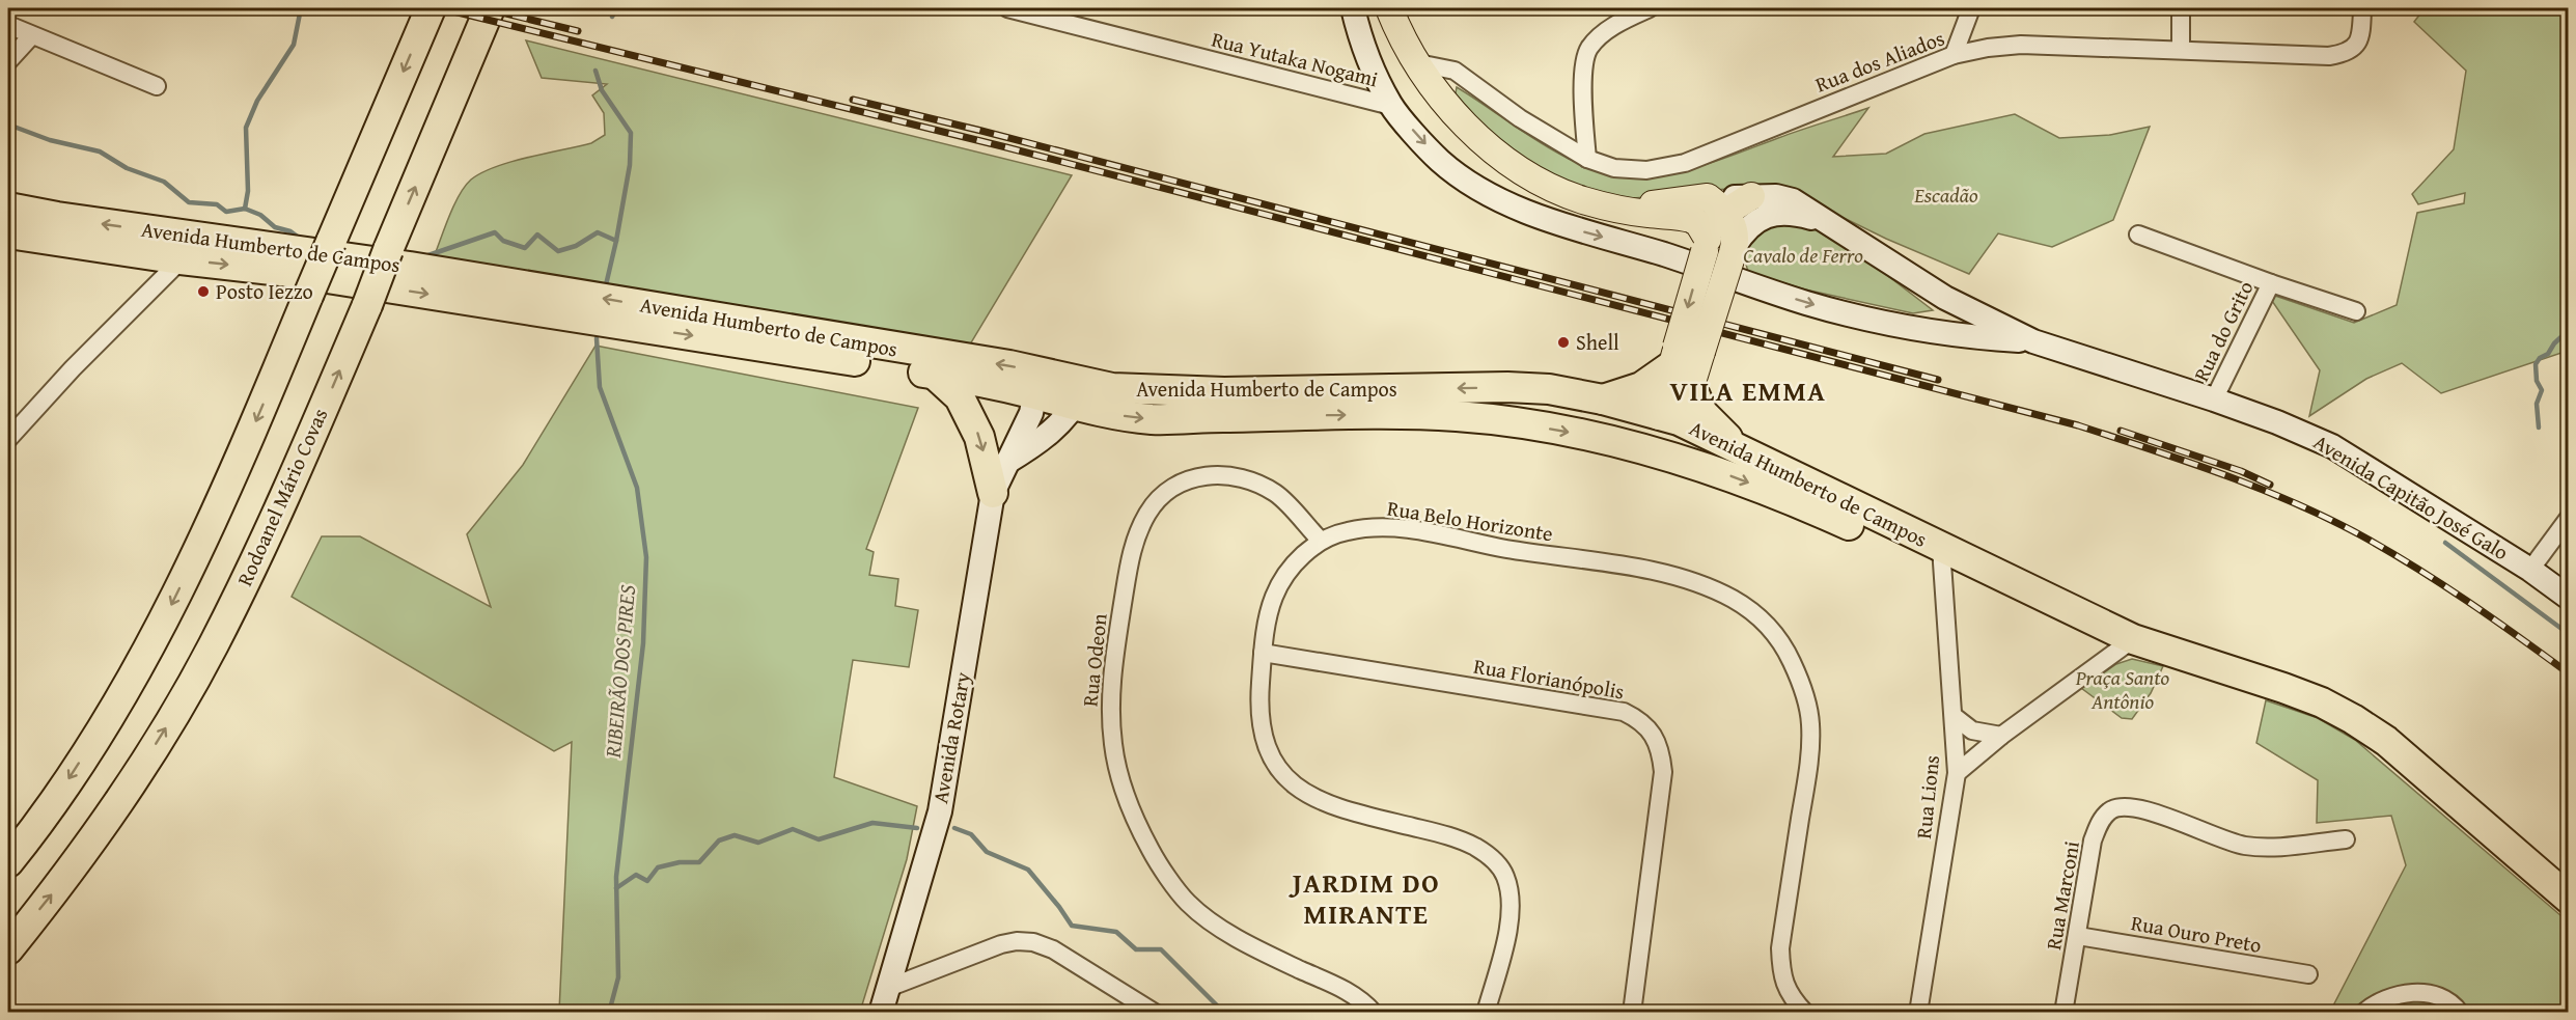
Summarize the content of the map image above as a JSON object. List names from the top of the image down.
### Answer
{
  "streets": {
    "highway": ["Avenida Humberto de Campos", "Rodoanel Mário Covas"],
    "street": [
      "Rua Yutaka Nogami",
      "Rua dos Aliados",
      "Rua do Grito",
      "Avenida Capitão José Galo",
      "Rua Belo Horizonte",
      "Rua Odeon",
      "Rua Florianópolis",
      "Avenida Rotary",
      "Rua Lions",
      "Rua Marconi",
      "Rua Ouro Preto"
    ]
  },
  "crossings": [
    ["Rua Yutaka Nogami", "Avenida Capitão José Galo"],
    ["Avenida Humberto de Campos", "Avenida Rotary"],
    ["Avenida Humberto de Campos", "Rua Lions"],
    ["Rua do Grito", "Avenida Capitão José Galo"],
    ["Rua Belo Horizonte", "Rua Odeon"],
    ["Rua Belo Horizonte", "Rua Florianópolis"],
    ["Rua Marconi", "Rua Ouro Preto"]
  ],
  "districts": ["VILA EMMA", "JARDIM DO MIRANTE"],
  "water": ["RIBEIRÃO DOS PIRES"],
  "parks": ["Escadão", "Cavalo de Ferro", "Praça Santo Antônio"],
  "places": ["Posto Iezzo", "Shell"]
}
